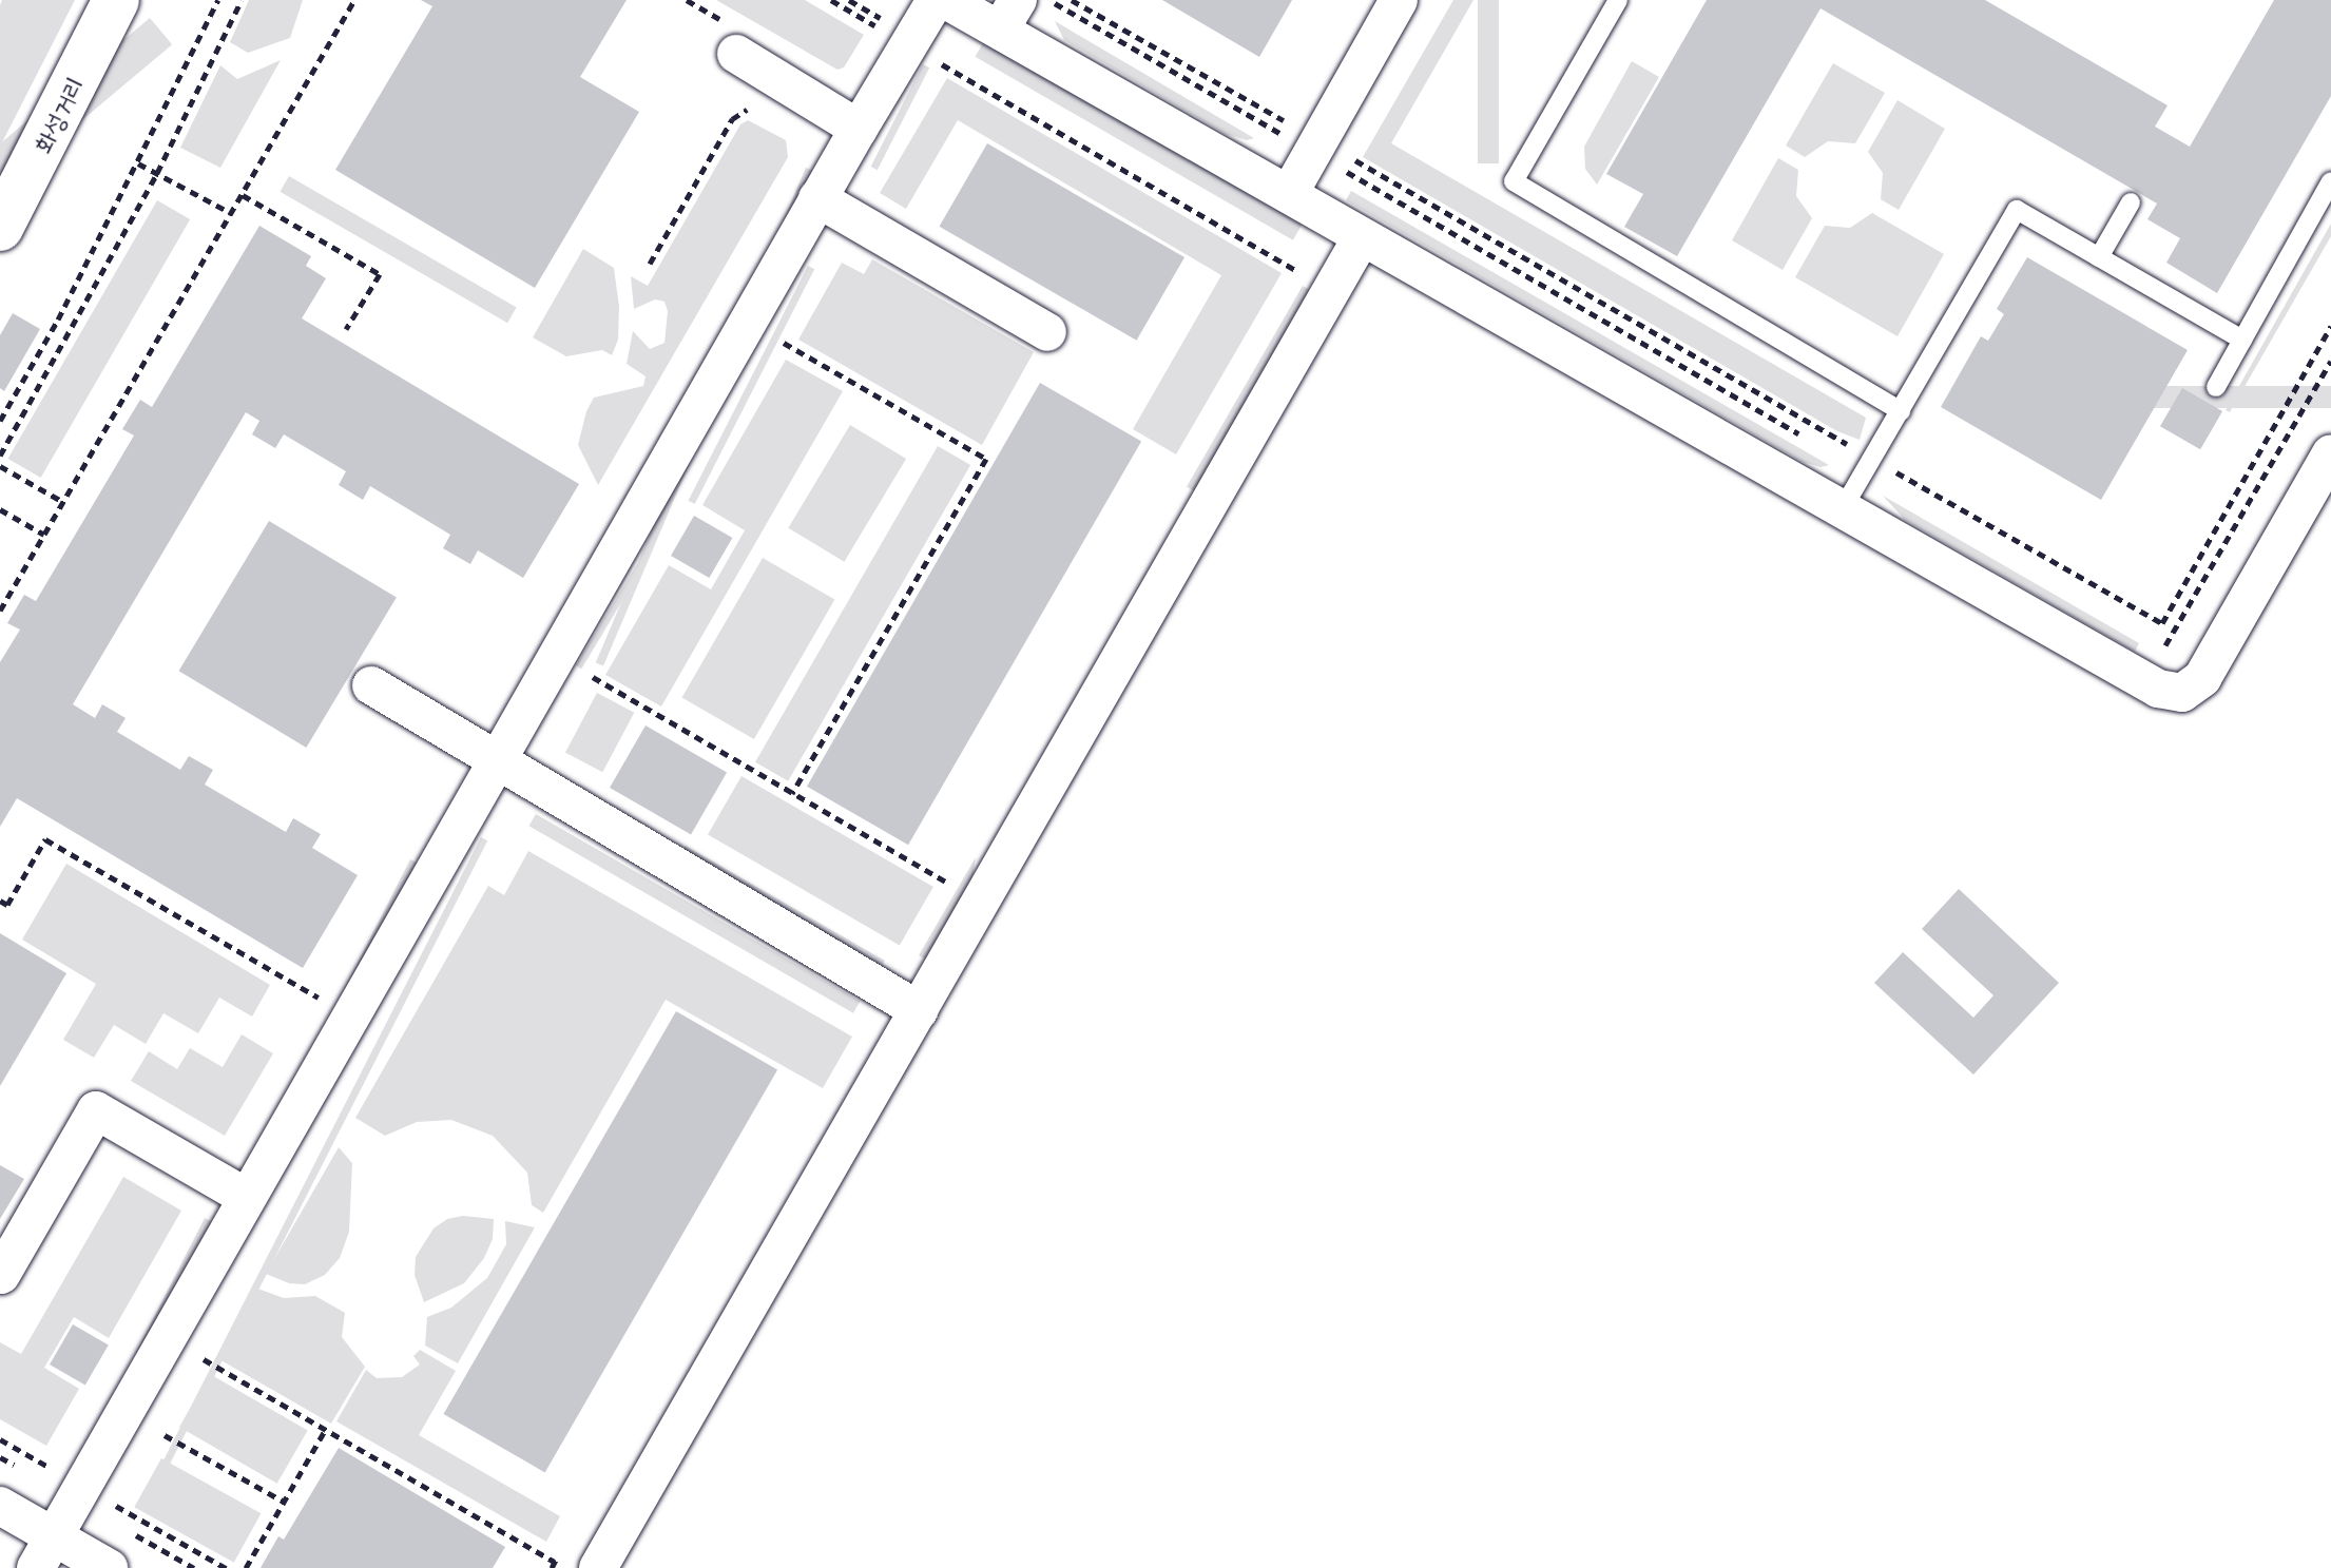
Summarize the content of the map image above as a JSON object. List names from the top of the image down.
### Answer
{
  "streets": {
    "main road": ["화성거리"]
  }
}
